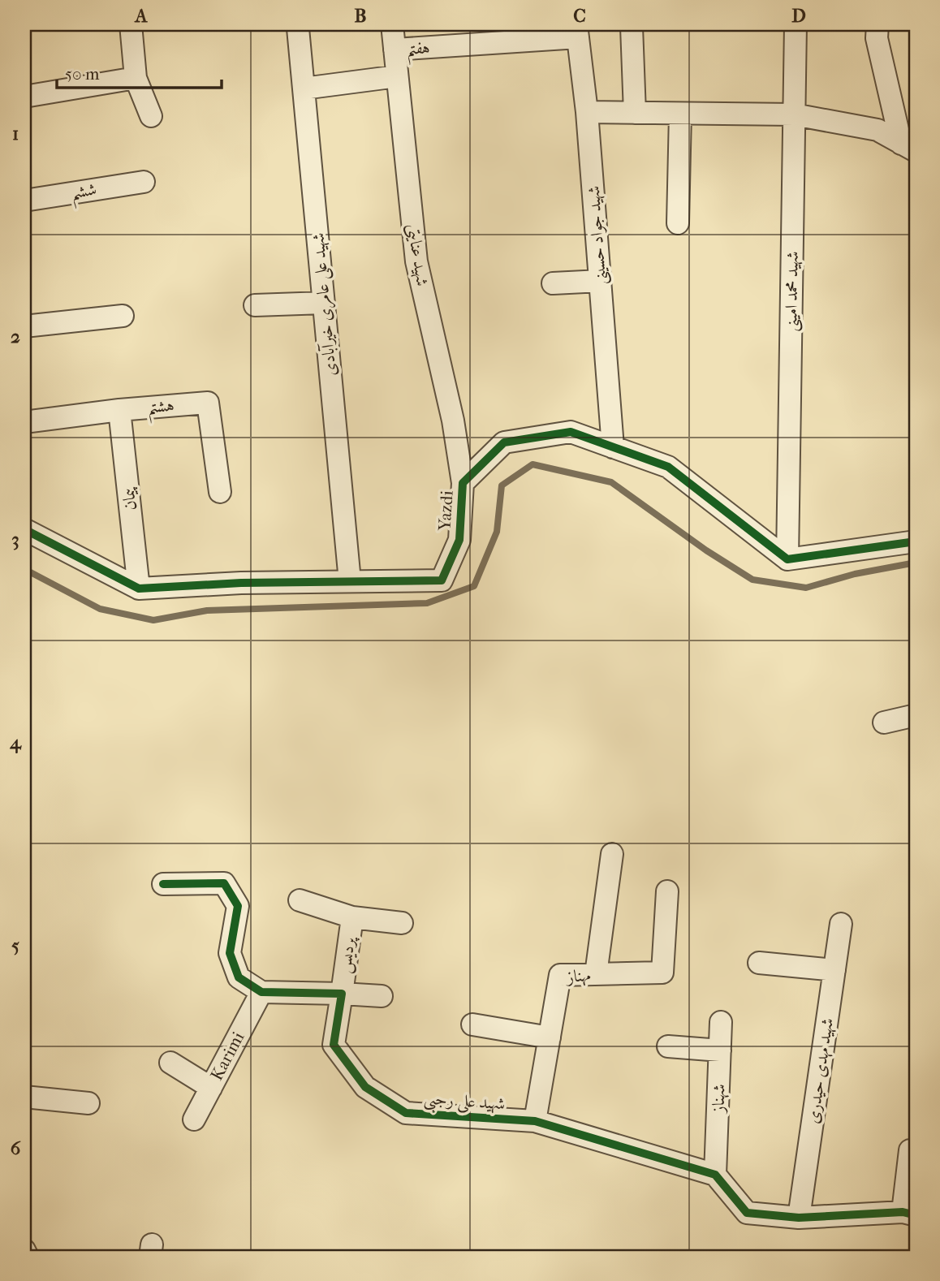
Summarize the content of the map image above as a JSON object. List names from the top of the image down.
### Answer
{
  "streets": {
    "street": [
      "هفتم",
      "ششم",
      "شهید جواد حسینی",
      "شهید عنایتی",
      "شهید محمد امینی",
      "شهید علی عامری خیرآبادی",
      "هشتم",
      "پیمان",
      "Yazdi",
      "پردیس",
      "مهناز",
      "Karimi",
      "شهید مهدی حیدری",
      "شهناز",
      "شهید علی رجبی"
    ]
  },
  "crossings": [
    ["هفتم", "شهید جواد حسینی"],
    ["هفتم", "شهید عنایتی"],
    ["شهید جواد حسینی", "Yazdi"],
    ["شهید عنایتی", "Yazdi"],
    ["شهید محمد امینی", "Yazdi"],
    ["شهید علی عامری خیرآبادی", "Yazdi"],
    ["هشتم", "پیمان"],
    ["پیمان", "Yazdi"],
    ["پردیس", "شهید علی رجبی"],
    ["مهناز", "شهید علی رجبی"],
    ["شهناز", "شهید علی رجبی"]
  ],
  "scale_bar": "50 m",
  "grid": {
    "columns": [
      "A",
      "B",
      "C",
      "D"
    ],
    "rows": [
      "1",
      "2",
      "3",
      "4",
      "5",
      "6"
    ]
  }
}
